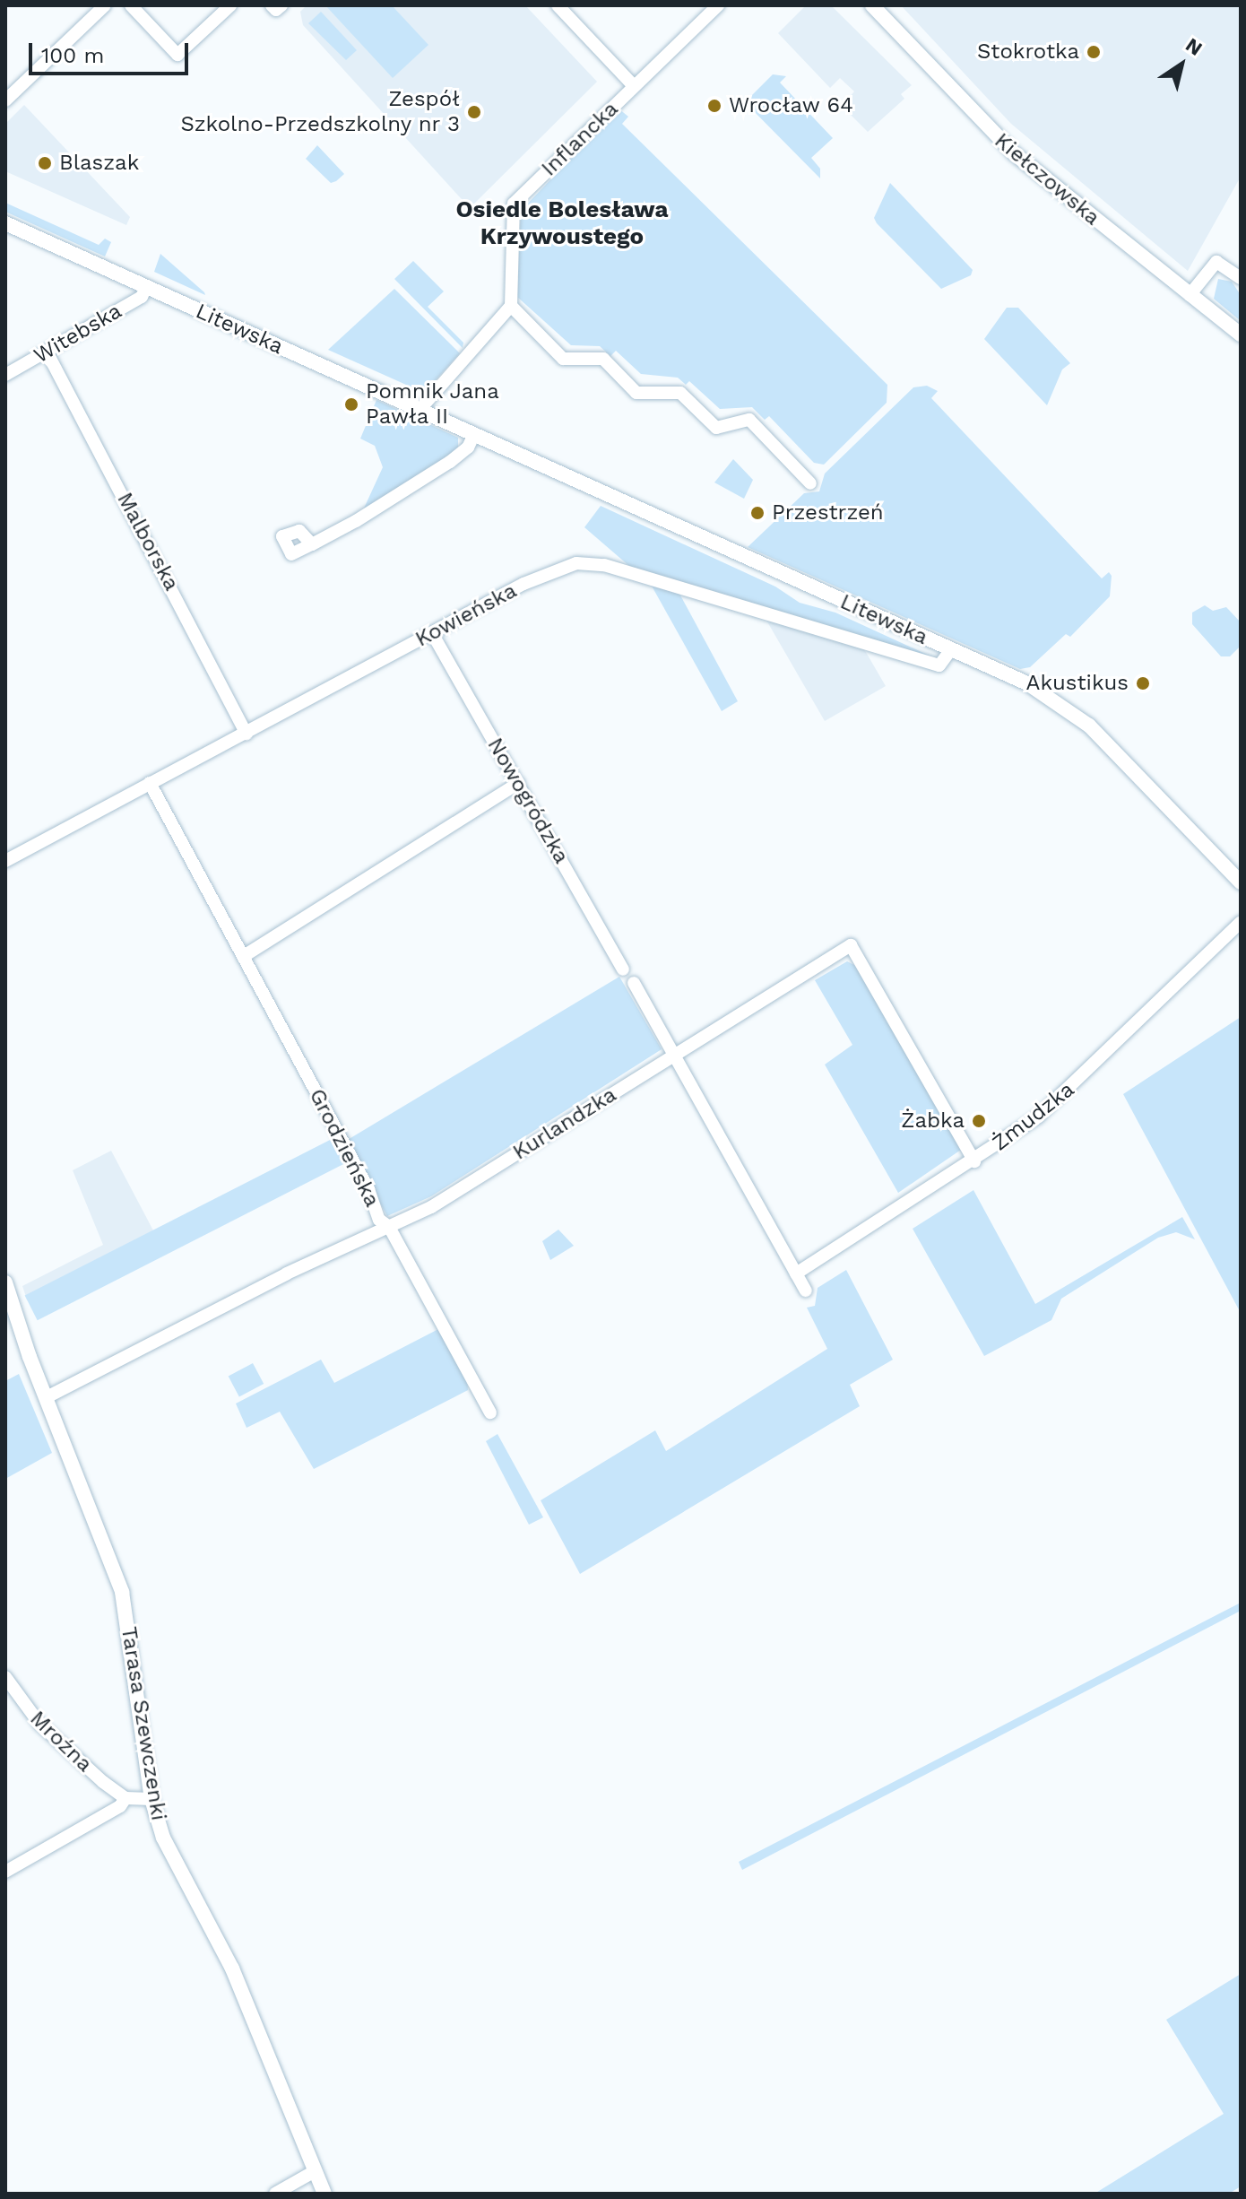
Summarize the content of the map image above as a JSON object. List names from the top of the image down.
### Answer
{
  "streets": {
    "street": [
      "Inflancka",
      "Kiełczowska",
      "Litewska",
      "Witebska",
      "Malborska",
      "Kowieńska",
      "Nowogródzka",
      "Żmudzka",
      "Kurlandzka",
      "Grodzieńska",
      "Tarasa Szewczenki",
      "Mroźna"
    ]
  },
  "crossings": [
    ["Litewska", "Witebska"],
    ["Litewska", "Kowieńska"],
    ["Witebska", "Malborska"],
    ["Malborska", "Kowieńska"],
    ["Kowieńska", "Nowogródzka"],
    ["Kowieńska", "Grodzieńska"],
    ["Żmudzka", "Kurlandzka"],
    ["Kurlandzka", "Grodzieńska"],
    ["Kurlandzka", "Tarasa Szewczenki"]
  ],
  "districts": ["Osiedle Bolesława Krzywoustego"],
  "places": [
    "Stokrotka",
    "Wrocław 64",
    "Zespół Szkolno-Przedszkolny nr 3",
    "Blaszak",
    "Pomnik Jana Pawła II",
    "Przestrzeń",
    "Akustikus",
    "Żabka"
  ],
  "scale_bar": "100 m",
  "north": "top right"
}
